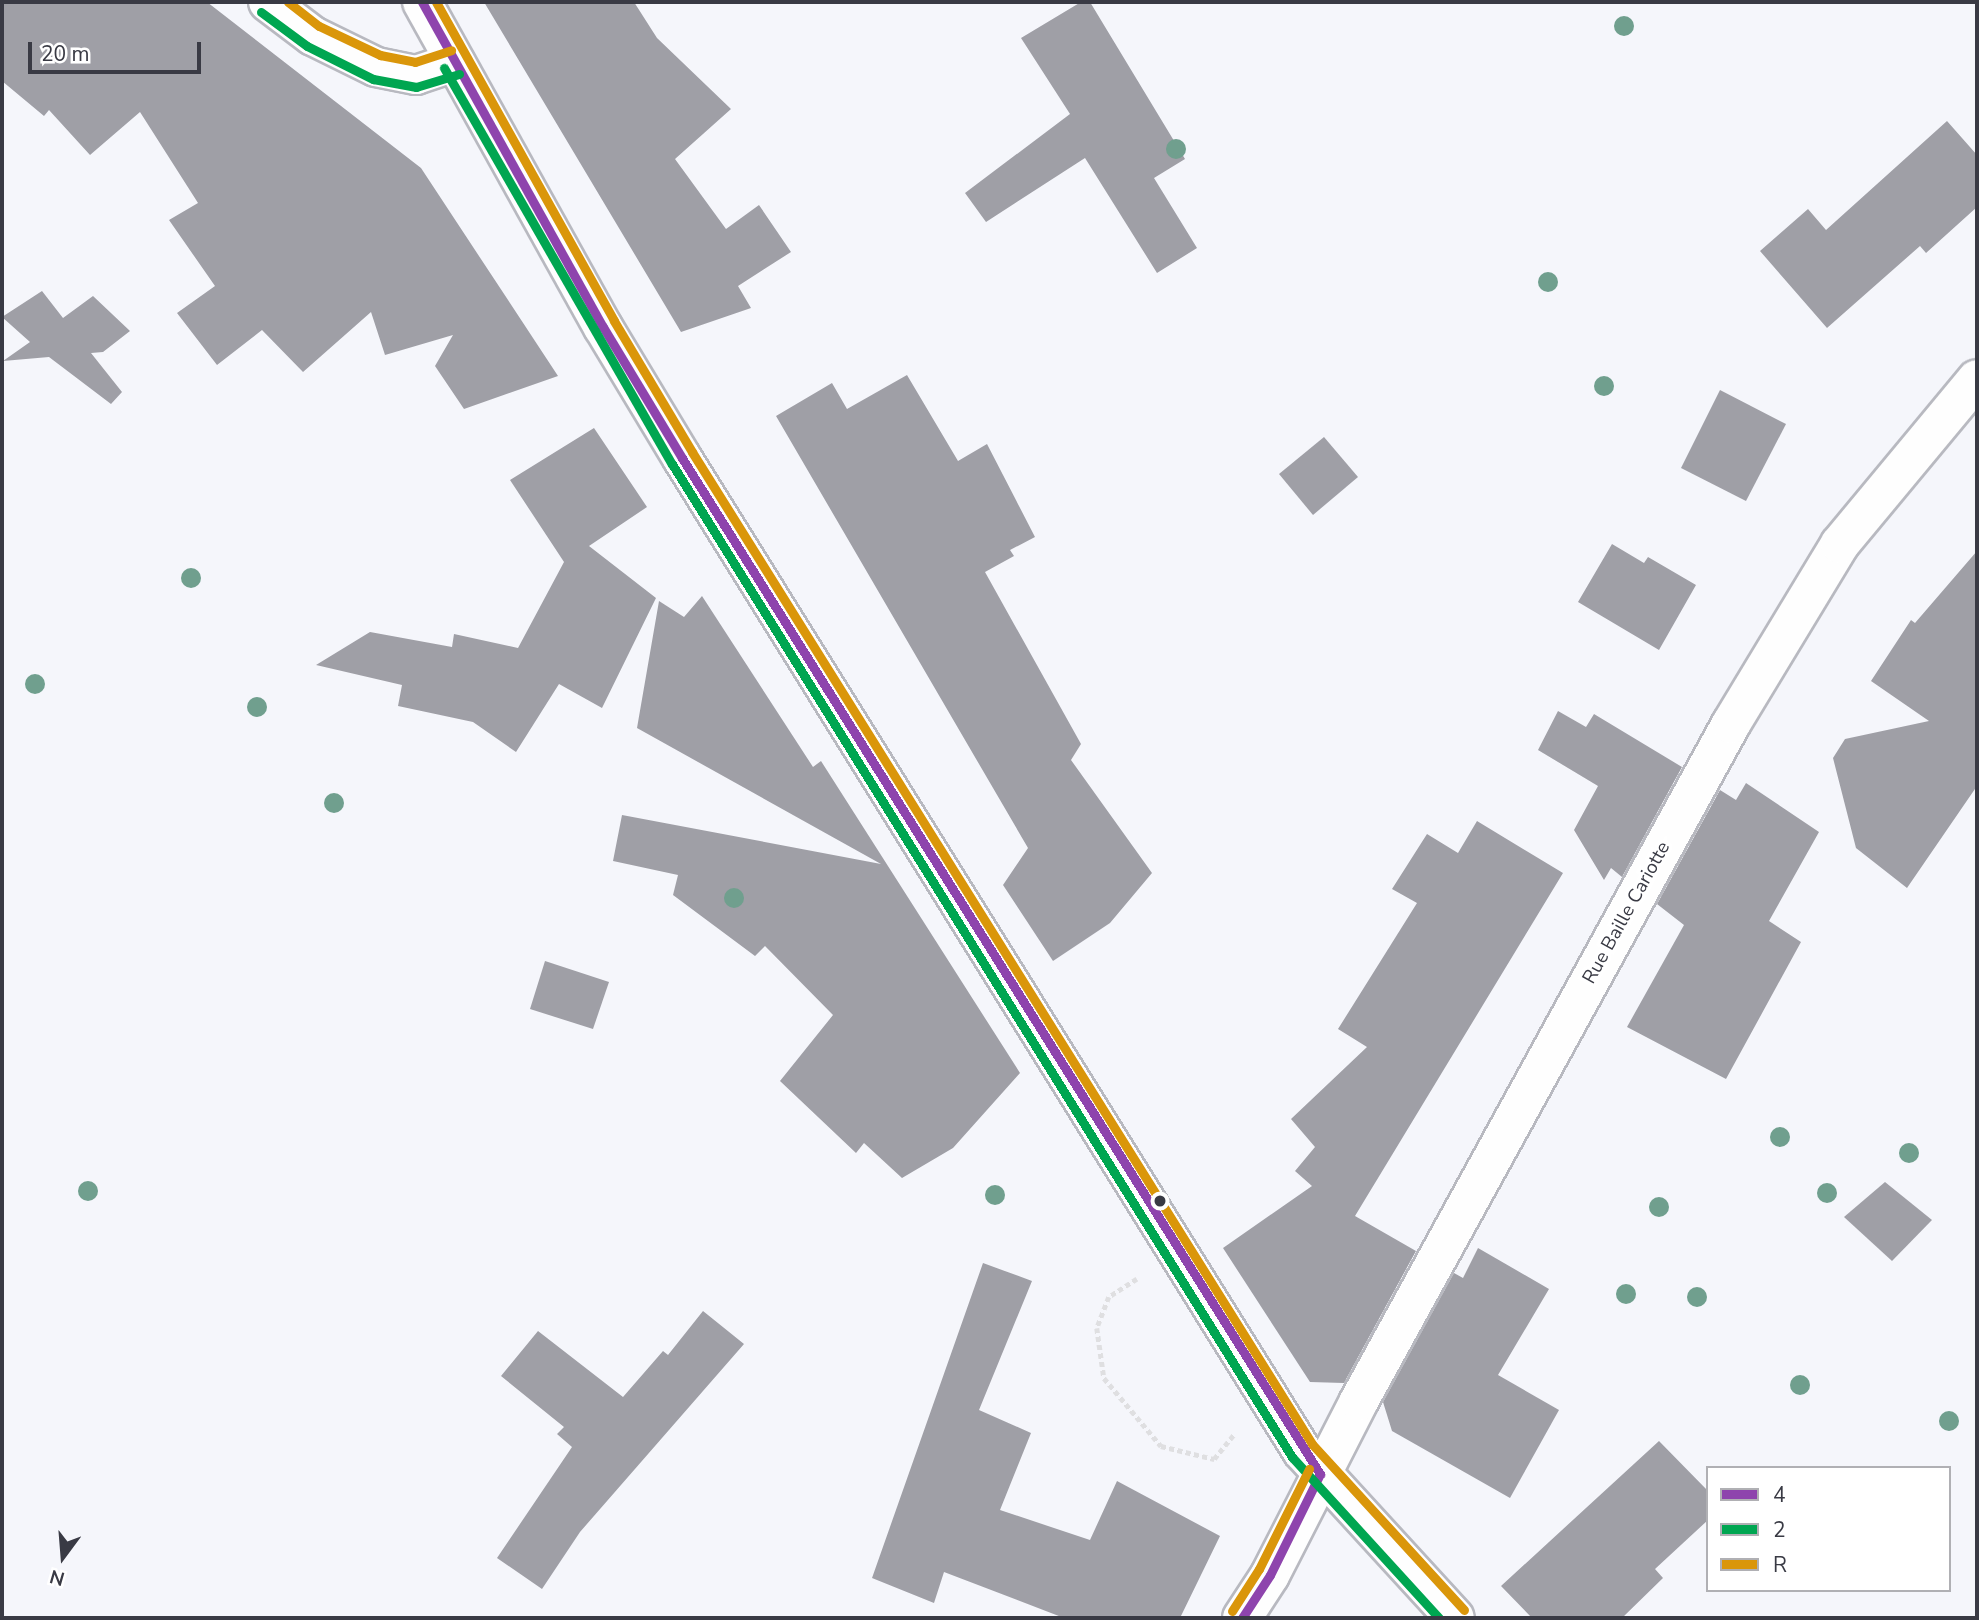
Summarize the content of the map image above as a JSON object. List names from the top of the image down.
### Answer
{
  "streets": {
    "street": ["Rue Baille Cariotte"]
  },
  "lines": ["transit line 4", "transit line R", "transit line 2"],
  "legend": ["4", "2", "R"],
  "scale_bar": "20 m",
  "north": "bottom"
}
